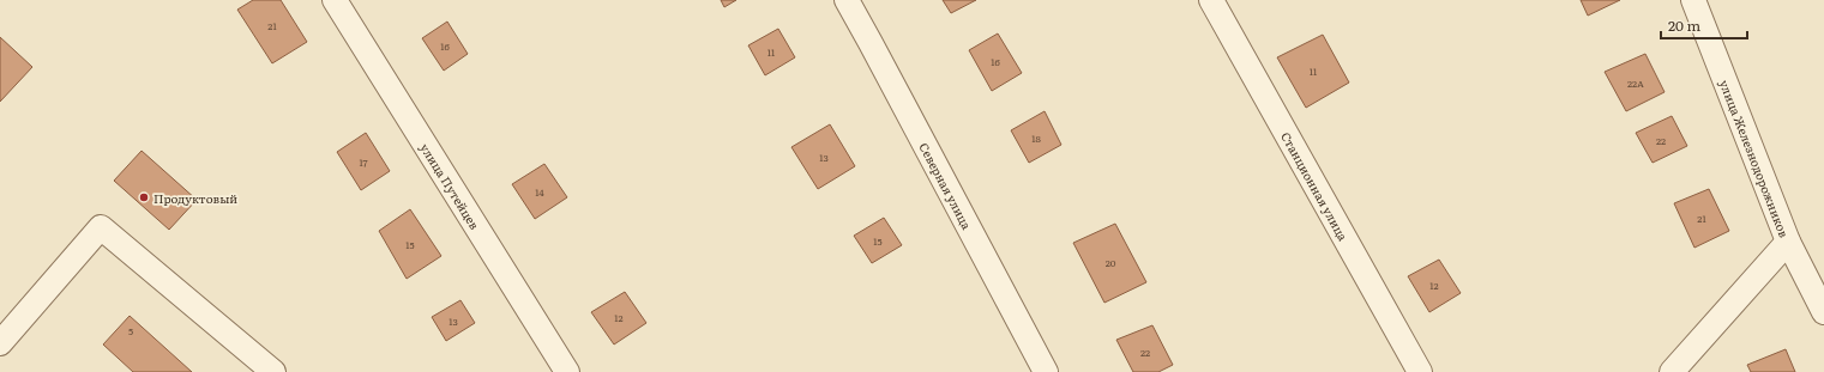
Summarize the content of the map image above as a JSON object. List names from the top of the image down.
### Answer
{
  "streets": {
    "street": [
      "улица Железнодорожников",
      "Северная улица",
      "улица Путейцев",
      "Станционная улица"
    ]
  },
  "places": ["Продуктовый"],
  "house_numbers": [
    "21",
    "16",
    "11",
    "16",
    "11",
    "22А",
    "18",
    "22",
    "13",
    "17",
    "14",
    "21",
    "15",
    "15",
    "20",
    "12",
    "12",
    "13",
    "5",
    "22"
  ],
  "scale_bar": "20 m"
}
